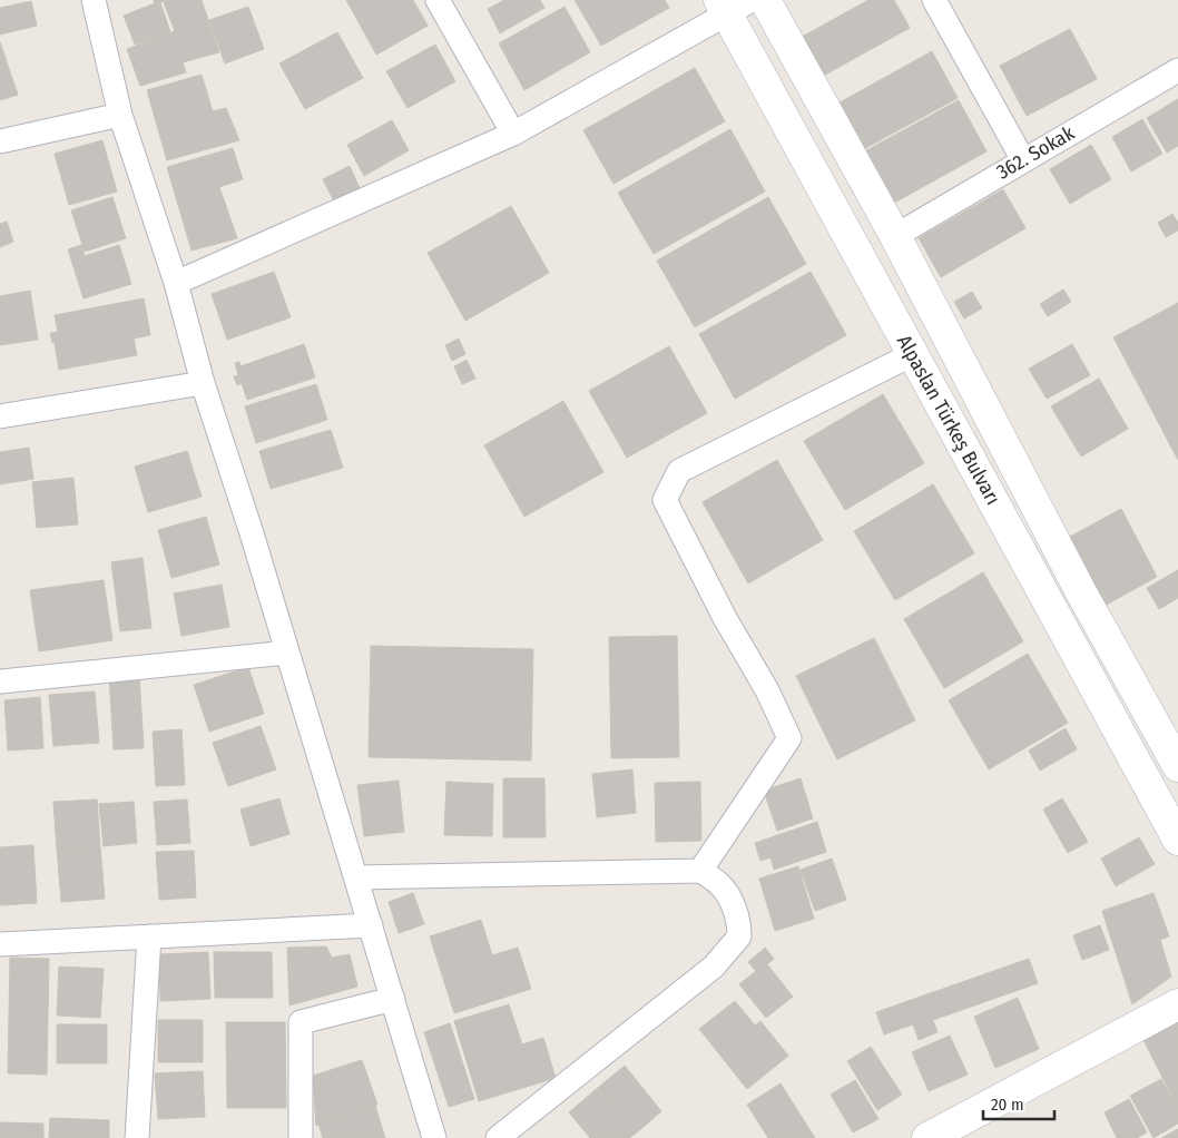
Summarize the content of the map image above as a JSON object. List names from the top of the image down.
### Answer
{
  "streets": {
    "main road": ["Alpaslan Türkeş Bulvarı"],
    "street": ["362. Sokak"]
  },
  "crossings": [
    ["362. Sokak", "Alpaslan Türkeş Bulvarı"]
  ],
  "scale_bar": "20 m"
}
